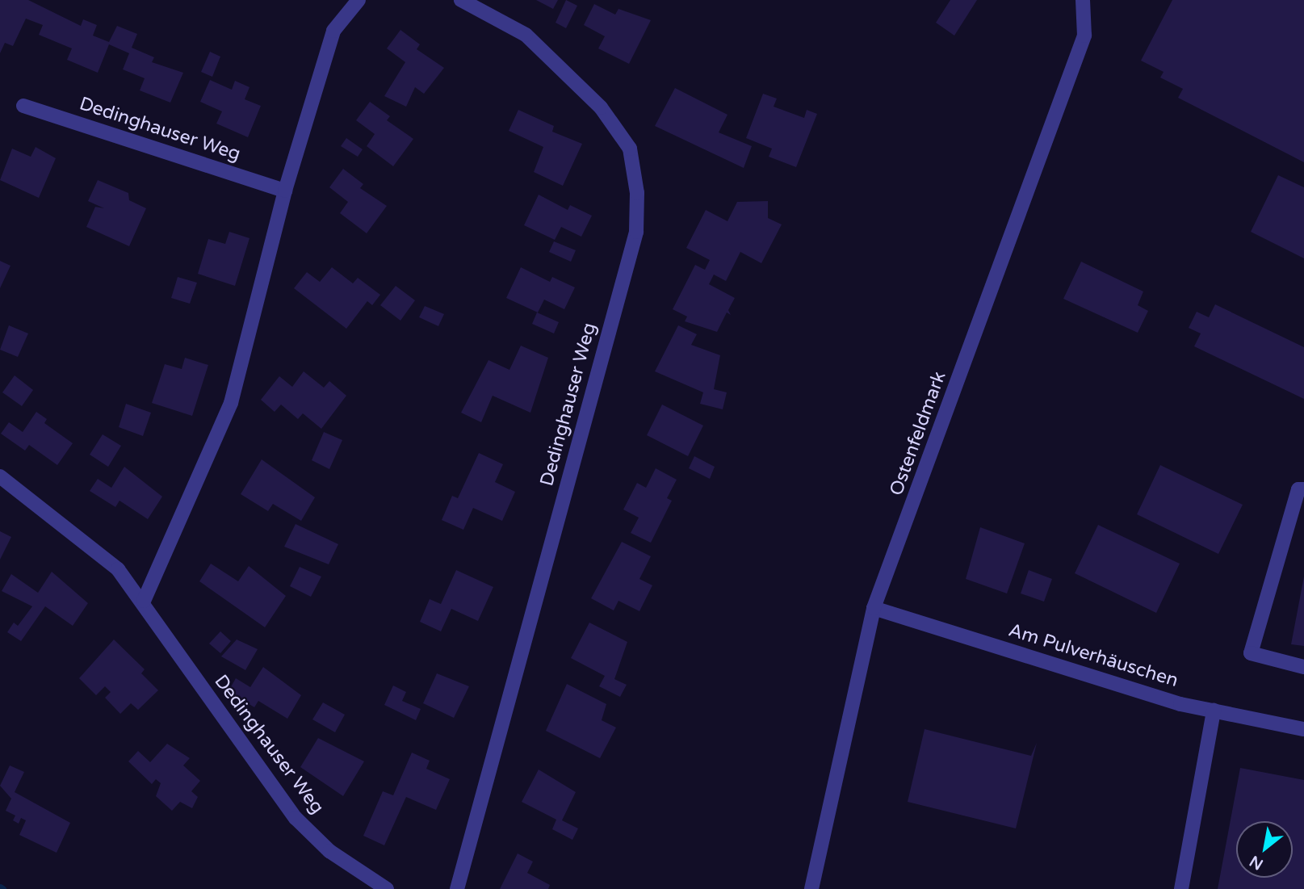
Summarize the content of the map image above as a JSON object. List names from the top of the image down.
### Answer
{
  "streets": {
    "street": ["Dedinghauser Weg", "Ostenfeldmark", "Am Pulverhäuschen"]
  },
  "crossings": [
    ["Ostenfeldmark", "Am Pulverhäuschen"]
  ],
  "north": "bottom left"
}
